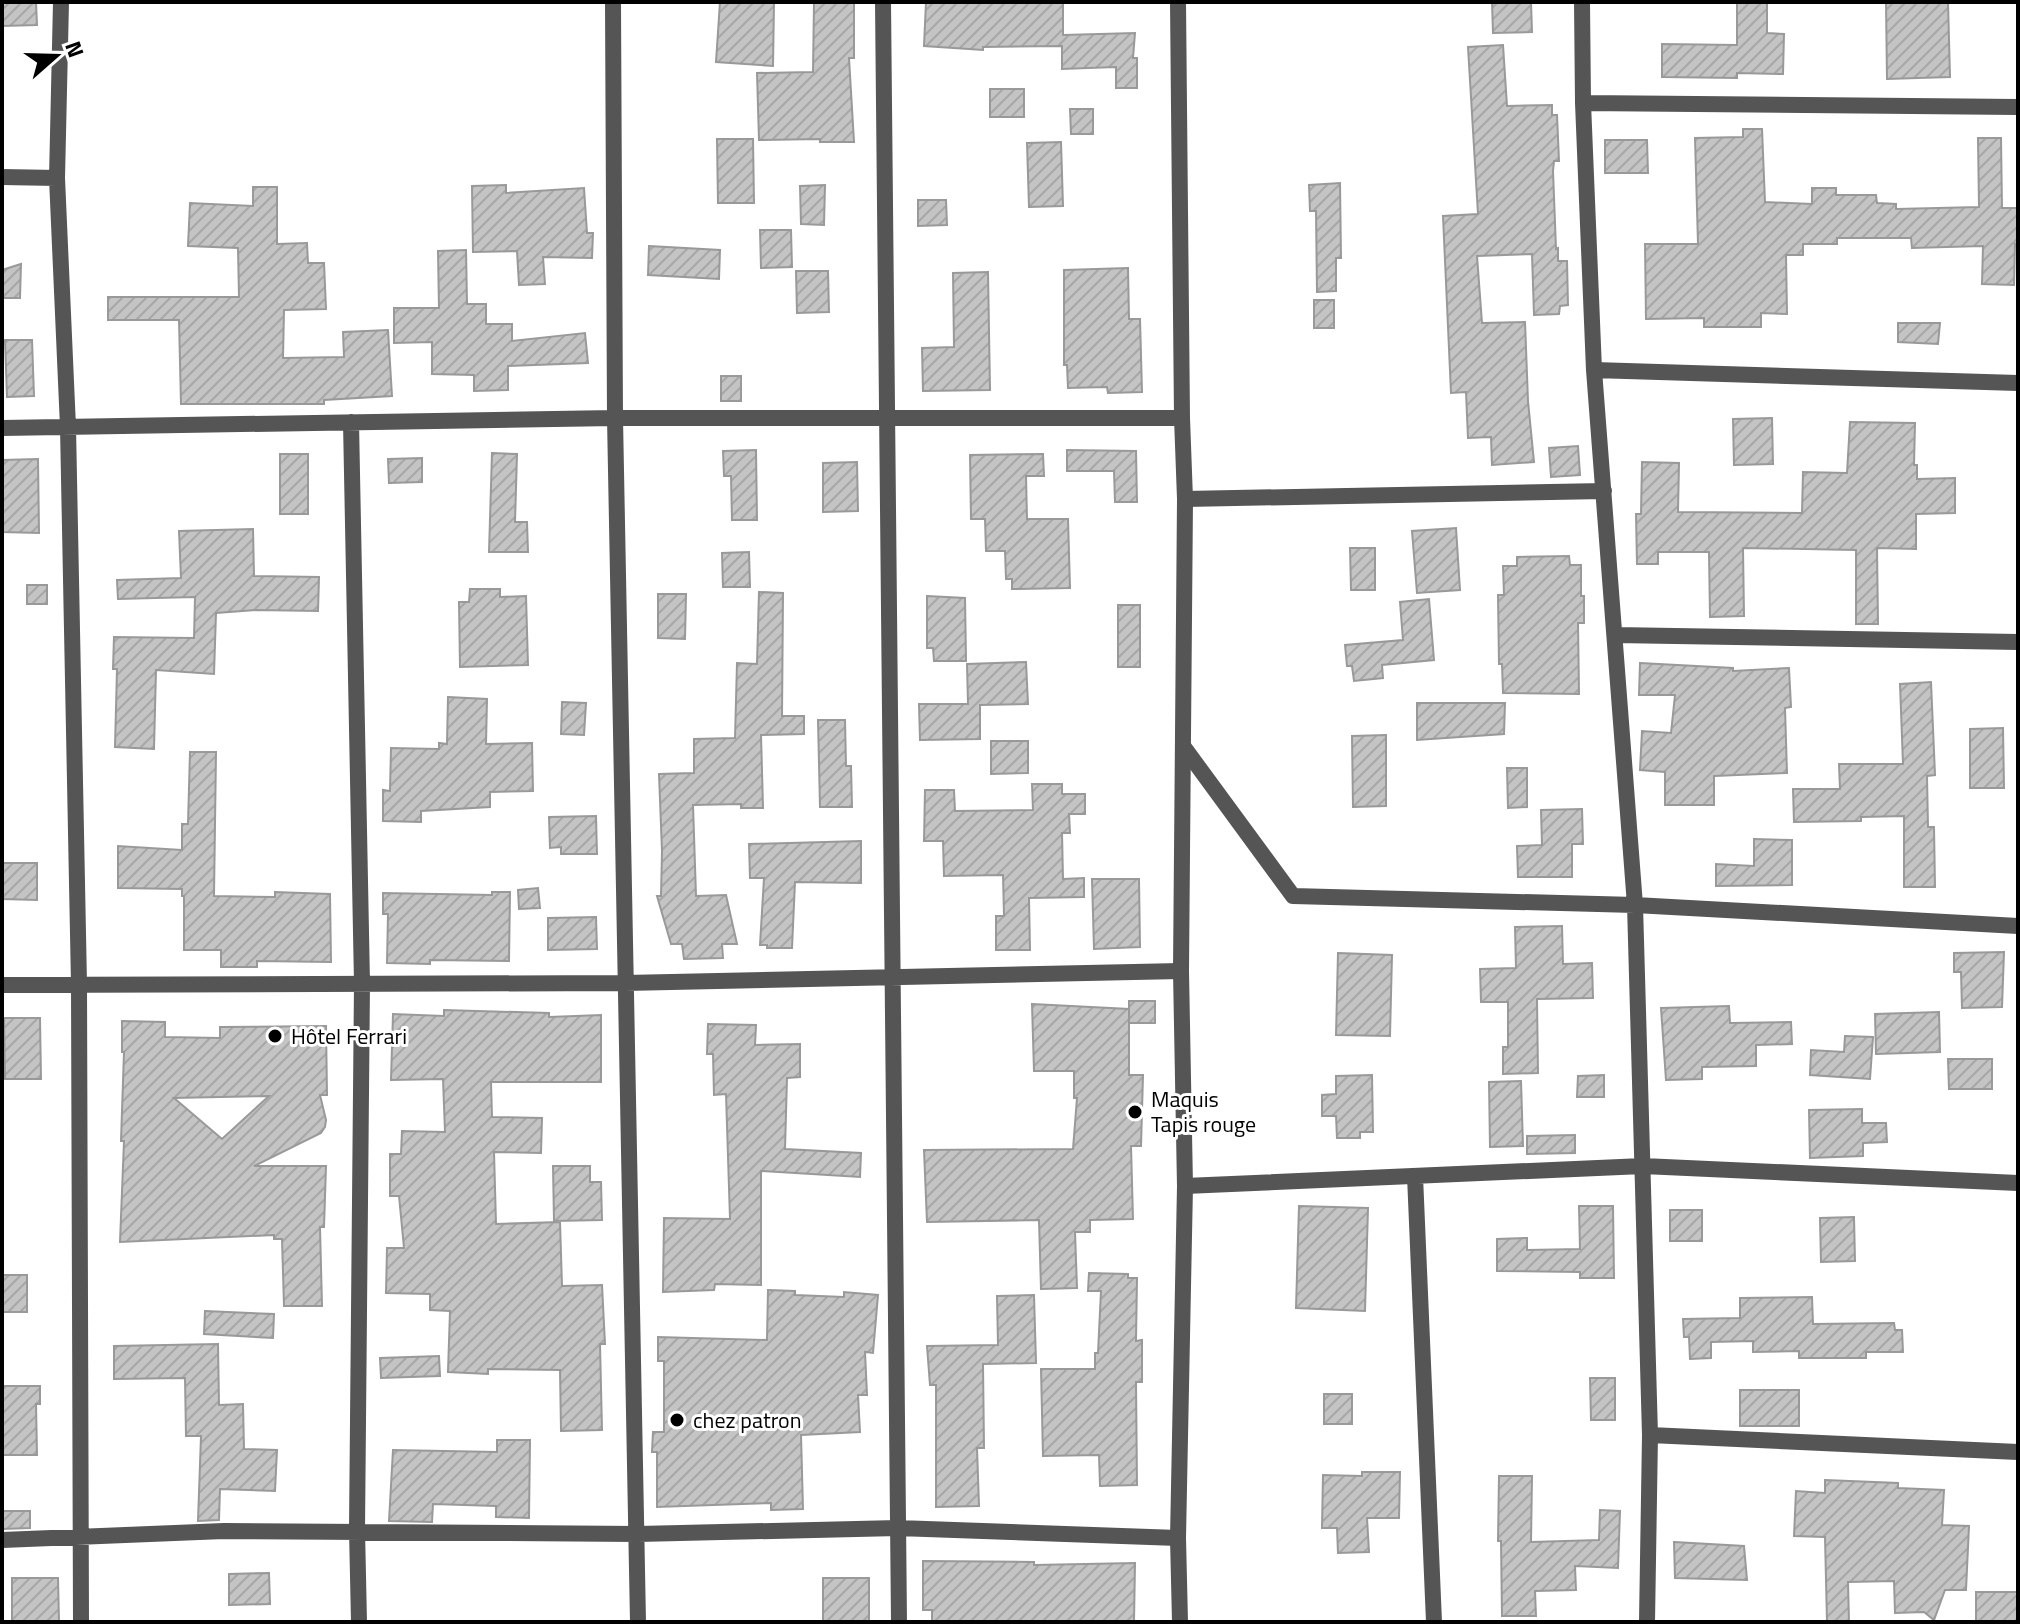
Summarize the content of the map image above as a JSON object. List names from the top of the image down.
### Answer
{
  "places": ["Hôtel Ferrari", "Maquis Tapis rouge", "chez patron"],
  "north": "right"
}
